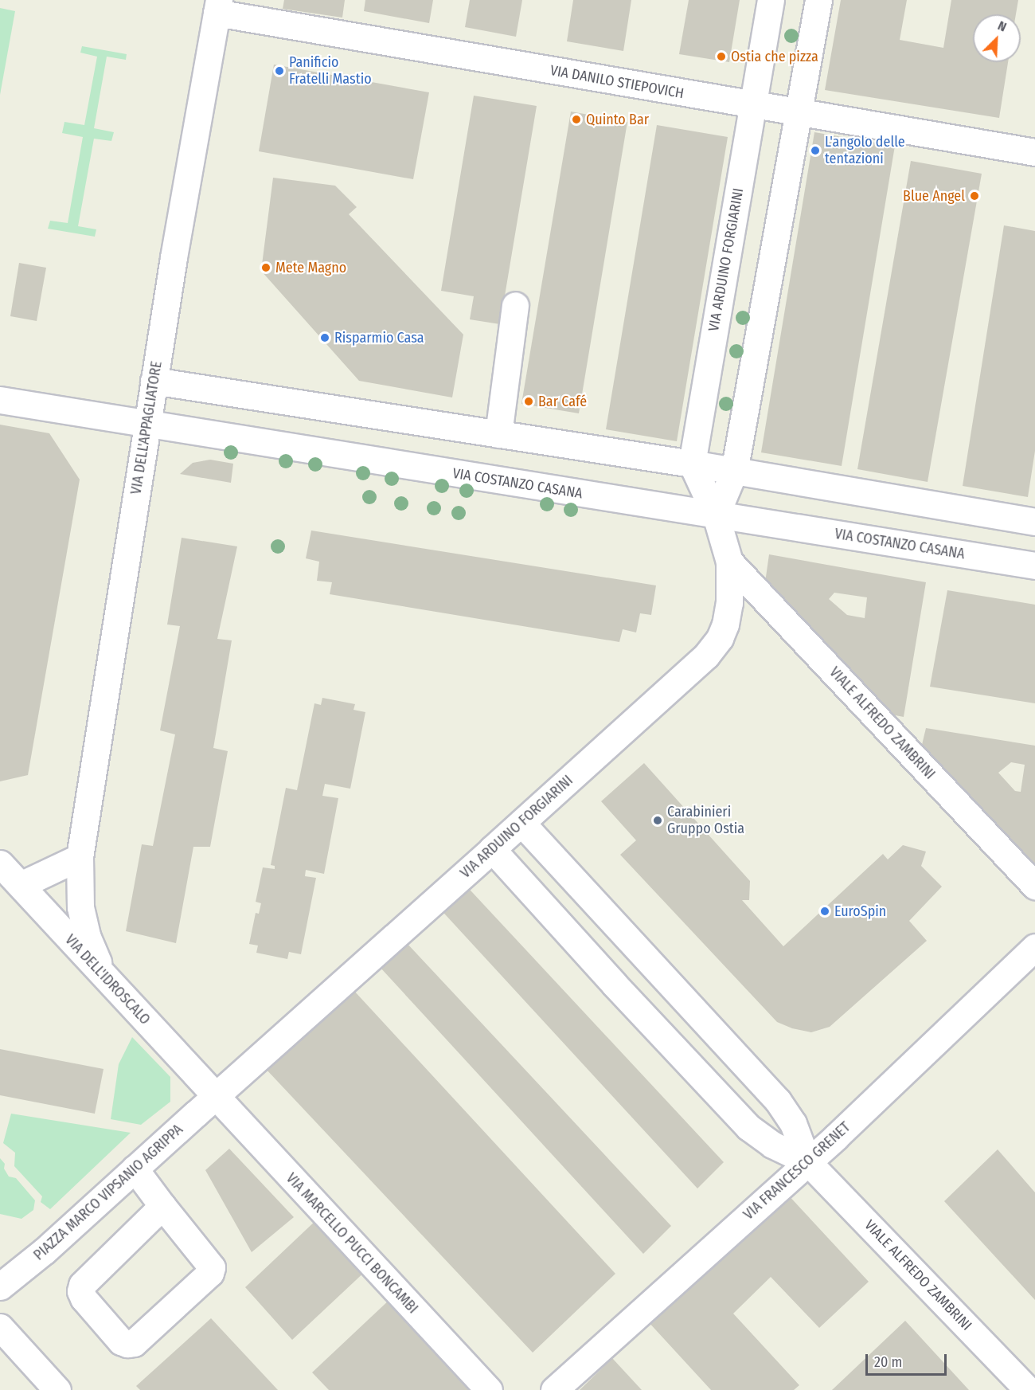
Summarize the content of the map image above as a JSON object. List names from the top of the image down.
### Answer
{
  "streets": {
    "street": [
      "VIA DANILO STIEPOVICH",
      "VIA ARDUINO FORGIARINI",
      "VIA DELL'APPAGLIATORE",
      "VIA COSTANZO CASANA",
      "VIALE ALFREDO ZAMBRINI",
      "VIA DELL'IDROSCALO",
      "VIA FRANCESCO GRENET",
      "PIAZZA MARCO VIPSANIO AGRIPPA",
      "VIA MARCELLO PUCCI BONCAMBI"
    ]
  },
  "crossings": [
    ["VIA DANILO STIEPOVICH", "VIA ARDUINO FORGIARINI"],
    ["VIA DANILO STIEPOVICH", "VIA DELL'APPAGLIATORE"],
    ["VIA ARDUINO FORGIARINI", "VIA COSTANZO CASANA"],
    ["VIA ARDUINO FORGIARINI", "VIALE ALFREDO ZAMBRINI"],
    ["VIA ARDUINO FORGIARINI", "VIA DELL'IDROSCALO"],
    ["VIA ARDUINO FORGIARINI", "PIAZZA MARCO VIPSANIO AGRIPPA"],
    ["VIA ARDUINO FORGIARINI", "VIA MARCELLO PUCCI BONCAMBI"],
    ["VIA DELL'APPAGLIATORE", "VIA COSTANZO CASANA"],
    ["VIA DELL'APPAGLIATORE", "VIA DELL'IDROSCALO"],
    ["VIALE ALFREDO ZAMBRINI", "VIA FRANCESCO GRENET"],
    ["VIA DELL'IDROSCALO", "PIAZZA MARCO VIPSANIO AGRIPPA"],
    ["VIA DELL'IDROSCALO", "VIA MARCELLO PUCCI BONCAMBI"],
    ["PIAZZA MARCO VIPSANIO AGRIPPA", "VIA MARCELLO PUCCI BONCAMBI"]
  ],
  "places": [
    "Ostia che pizza",
    "Panificio Fratelli Mastio",
    "Quinto Bar",
    "L'angolo delle tentazioni",
    "Blue Angel",
    "Mete Magno",
    "Risparmio Casa",
    "Bar Café",
    "Carabinieri Gruppo Ostia",
    "EuroSpin"
  ],
  "scale_bar": "20 m",
  "north": "top right"
}
